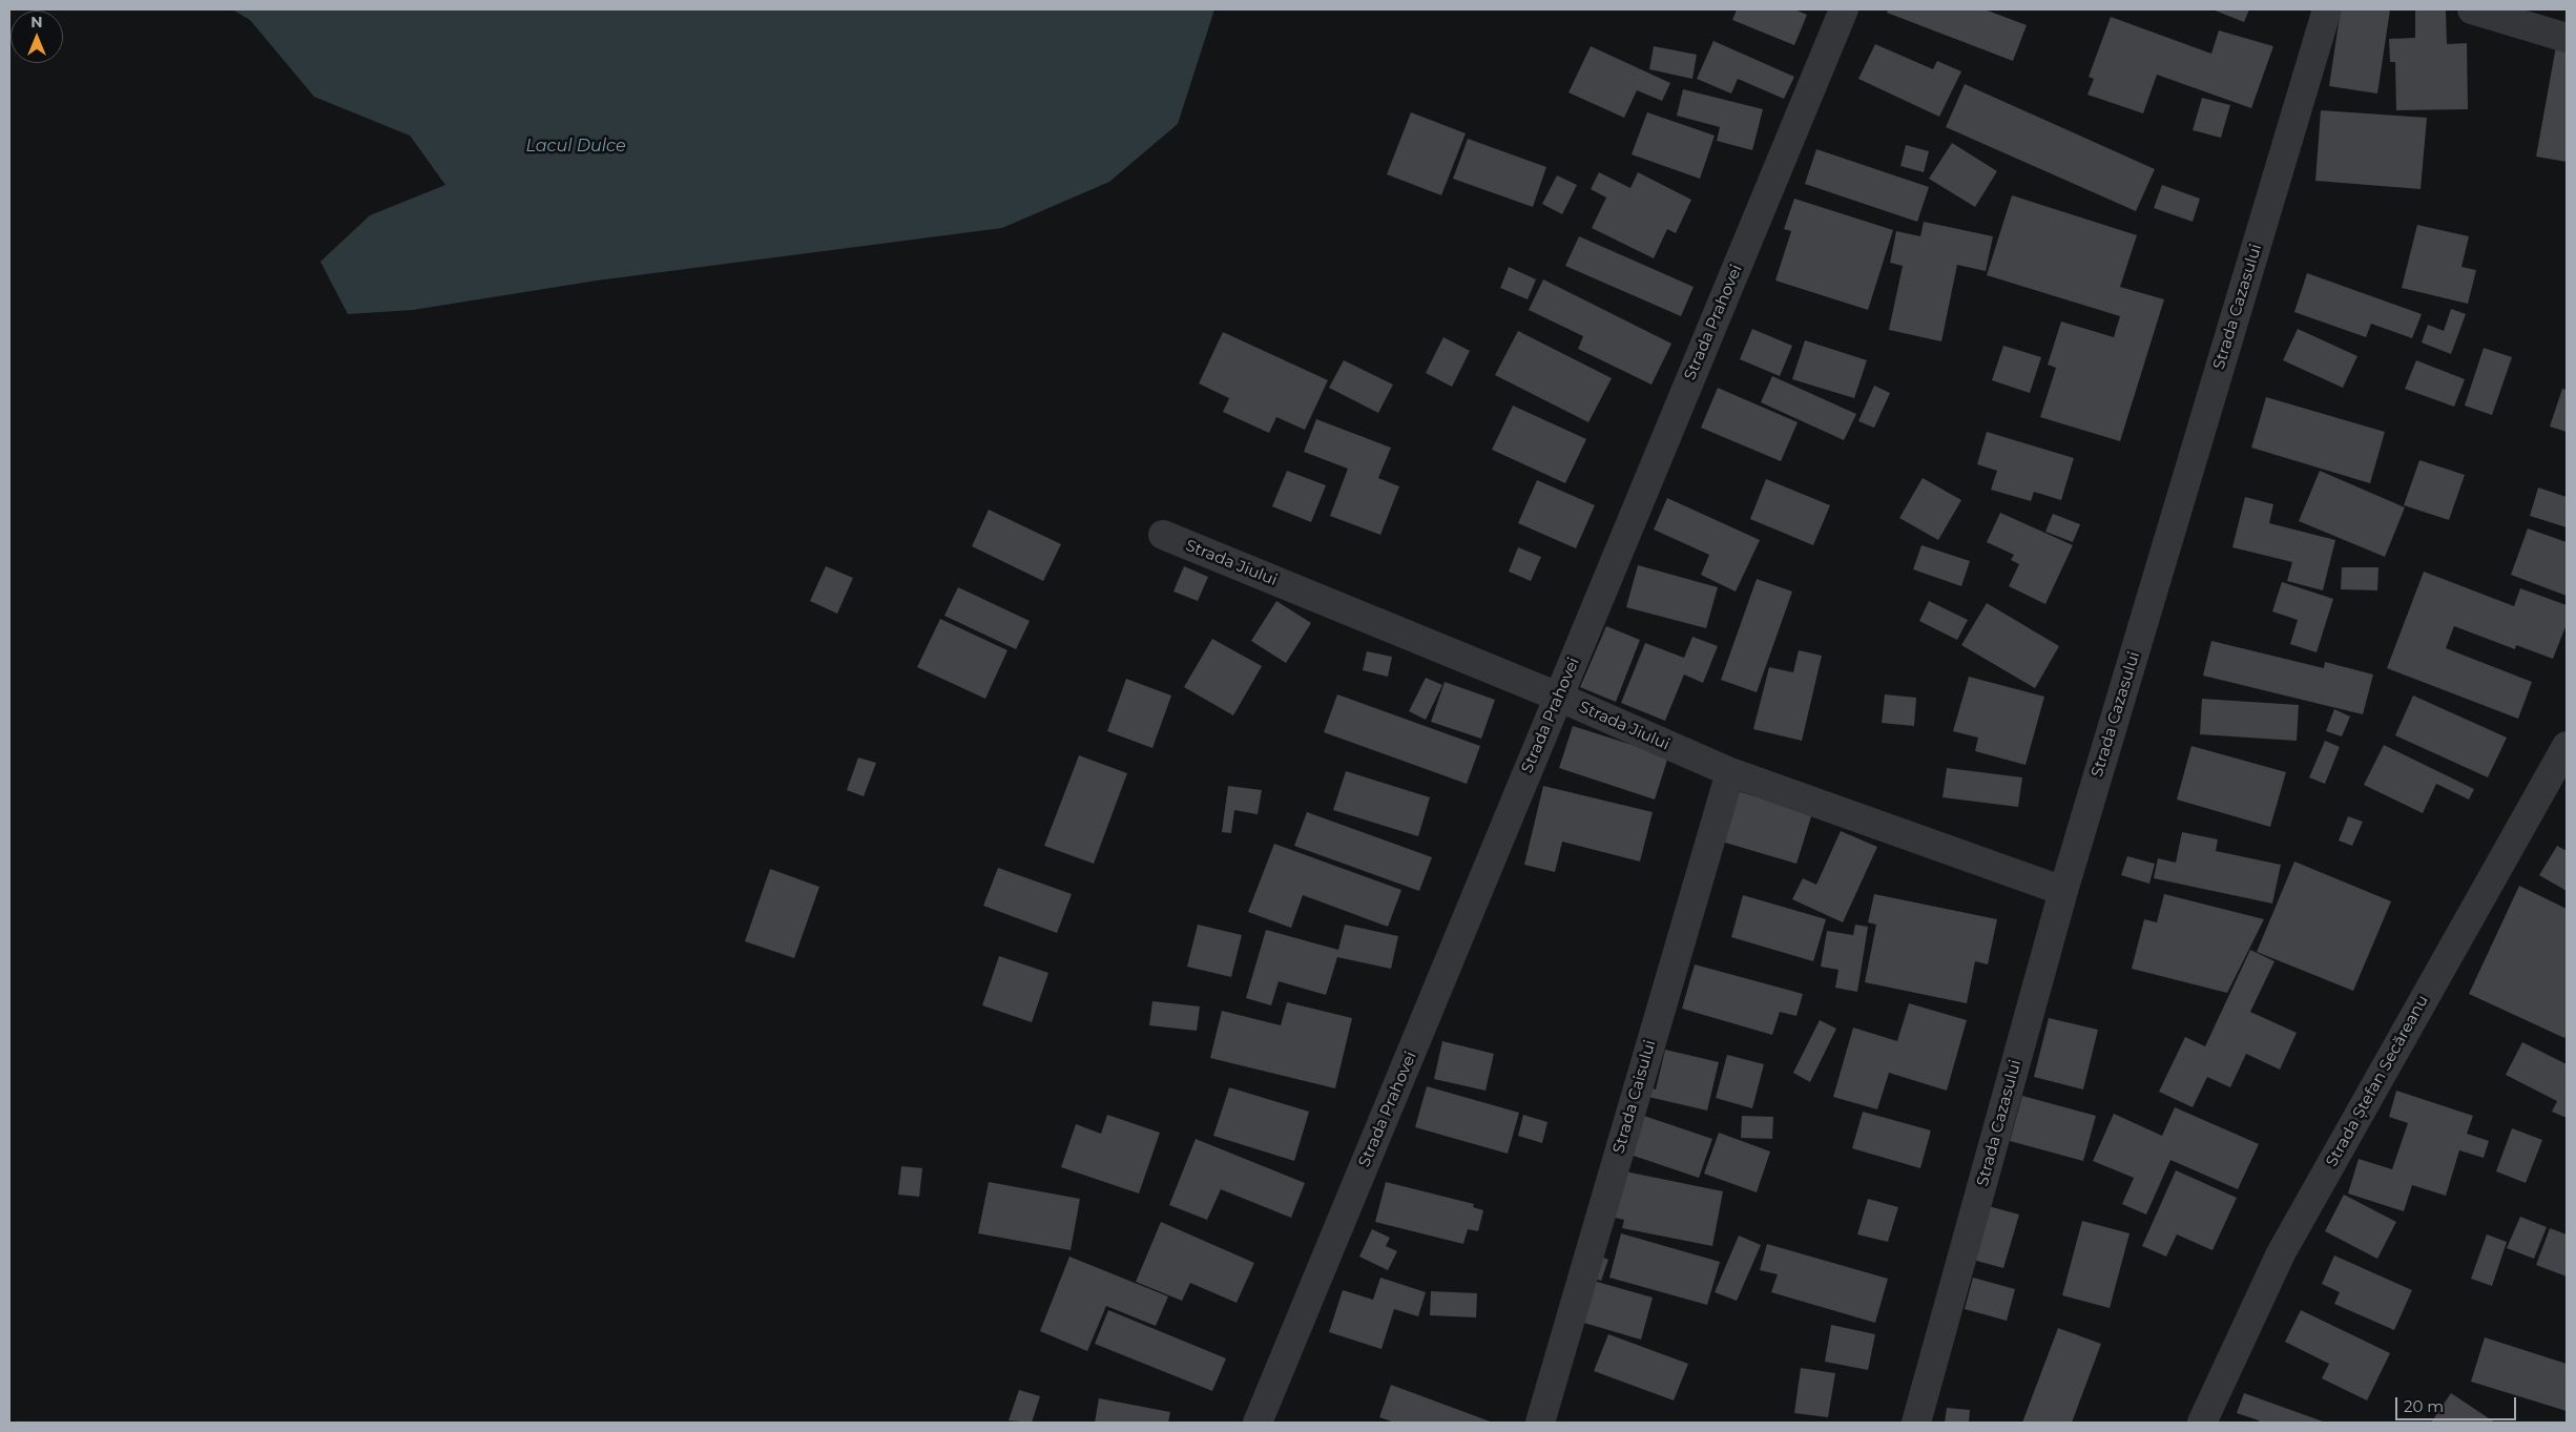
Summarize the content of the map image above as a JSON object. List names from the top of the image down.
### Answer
{
  "streets": {
    "street": [
      "Strada Cazasului",
      "Strada Prahovei",
      "Strada Jiului",
      "Strada Ștefan Secăreanu",
      "Strada Caisului"
    ]
  },
  "crossings": [
    ["Strada Cazasului", "Strada Jiului"],
    ["Strada Prahovei", "Strada Jiului"],
    ["Strada Jiului", "Strada Caisului"]
  ],
  "water": ["Lacul Dulce"],
  "scale_bar": "20 m",
  "north": "top"
}
